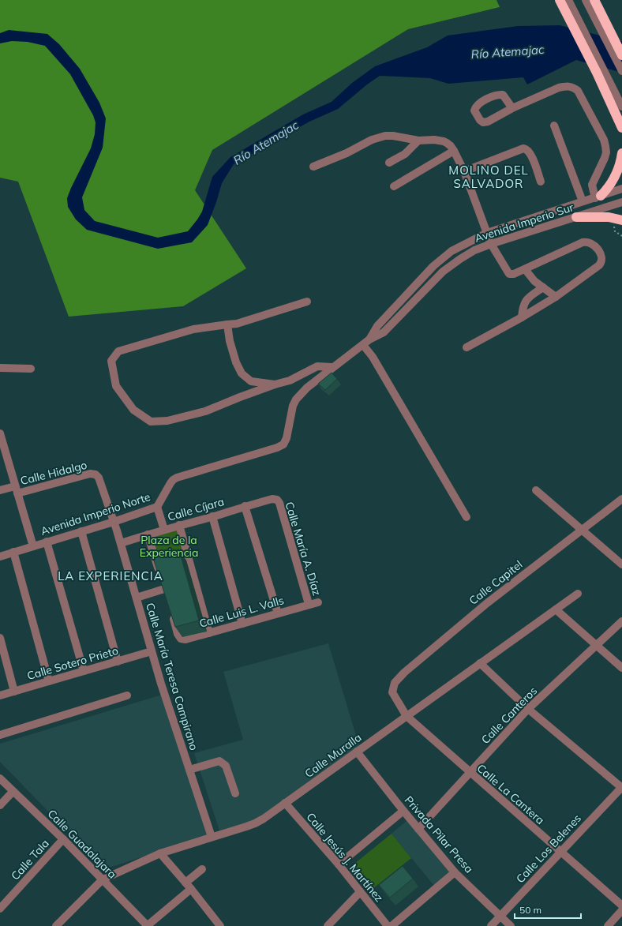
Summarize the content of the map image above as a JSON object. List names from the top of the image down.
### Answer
{
  "streets": {
    "street": [
      "Avenida Imperio Sur",
      "Calle Hidalgo",
      "Calle Cíjara",
      "Avenida Imperio Norte",
      "Calle María A. Díaz",
      "Calle Capitel",
      "Calle Luis L. Valls",
      "Calle Sotero Prieto",
      "Calle María Teresa Campirano",
      "Calle Canteros",
      "Calle Muralla",
      "Calle La Cantera",
      "Privada Pilar Presa",
      "Calle Guadalajara",
      "Calle Los Belenes",
      "Calle Jesús J. Martínez",
      "Calle Tala"
    ]
  },
  "crossings": [
    ["Avenida Imperio Sur", "Avenida Imperio Norte"],
    ["Calle Hidalgo", "Calle María Teresa Campirano"],
    ["Calle Cíjara", "Calle María A. Díaz"],
    ["Calle Cíjara", "Calle María Teresa Campirano"],
    ["Avenida Imperio Norte", "Calle María Teresa Campirano"],
    ["Calle María A. Díaz", "Calle Luis L. Valls"],
    ["Calle Capitel", "Calle La Cantera"],
    ["Calle Sotero Prieto", "Calle María Teresa Campirano"],
    ["Calle María Teresa Campirano", "Calle Muralla"],
    ["Calle Canteros", "Calle La Cantera"],
    ["Calle Canteros", "Privada Pilar Presa"],
    ["Calle Muralla", "Calle La Cantera"],
    ["Calle Muralla", "Privada Pilar Presa"],
    ["Calle Muralla", "Calle Guadalajara"],
    ["Calle Muralla", "Calle Jesús J. Martínez"],
    ["Calle La Cantera", "Calle Los Belenes"],
    ["Privada Pilar Presa", "Calle Los Belenes"],
    ["Calle Guadalajara", "Calle Tala"]
  ],
  "districts": ["MOLINO DEL SALVADOR", "LA EXPERIENCIA"],
  "water": ["Río Atemajac"],
  "parks": ["Plaza de la Experiencia"],
  "scale_bar": "50 m"
}
